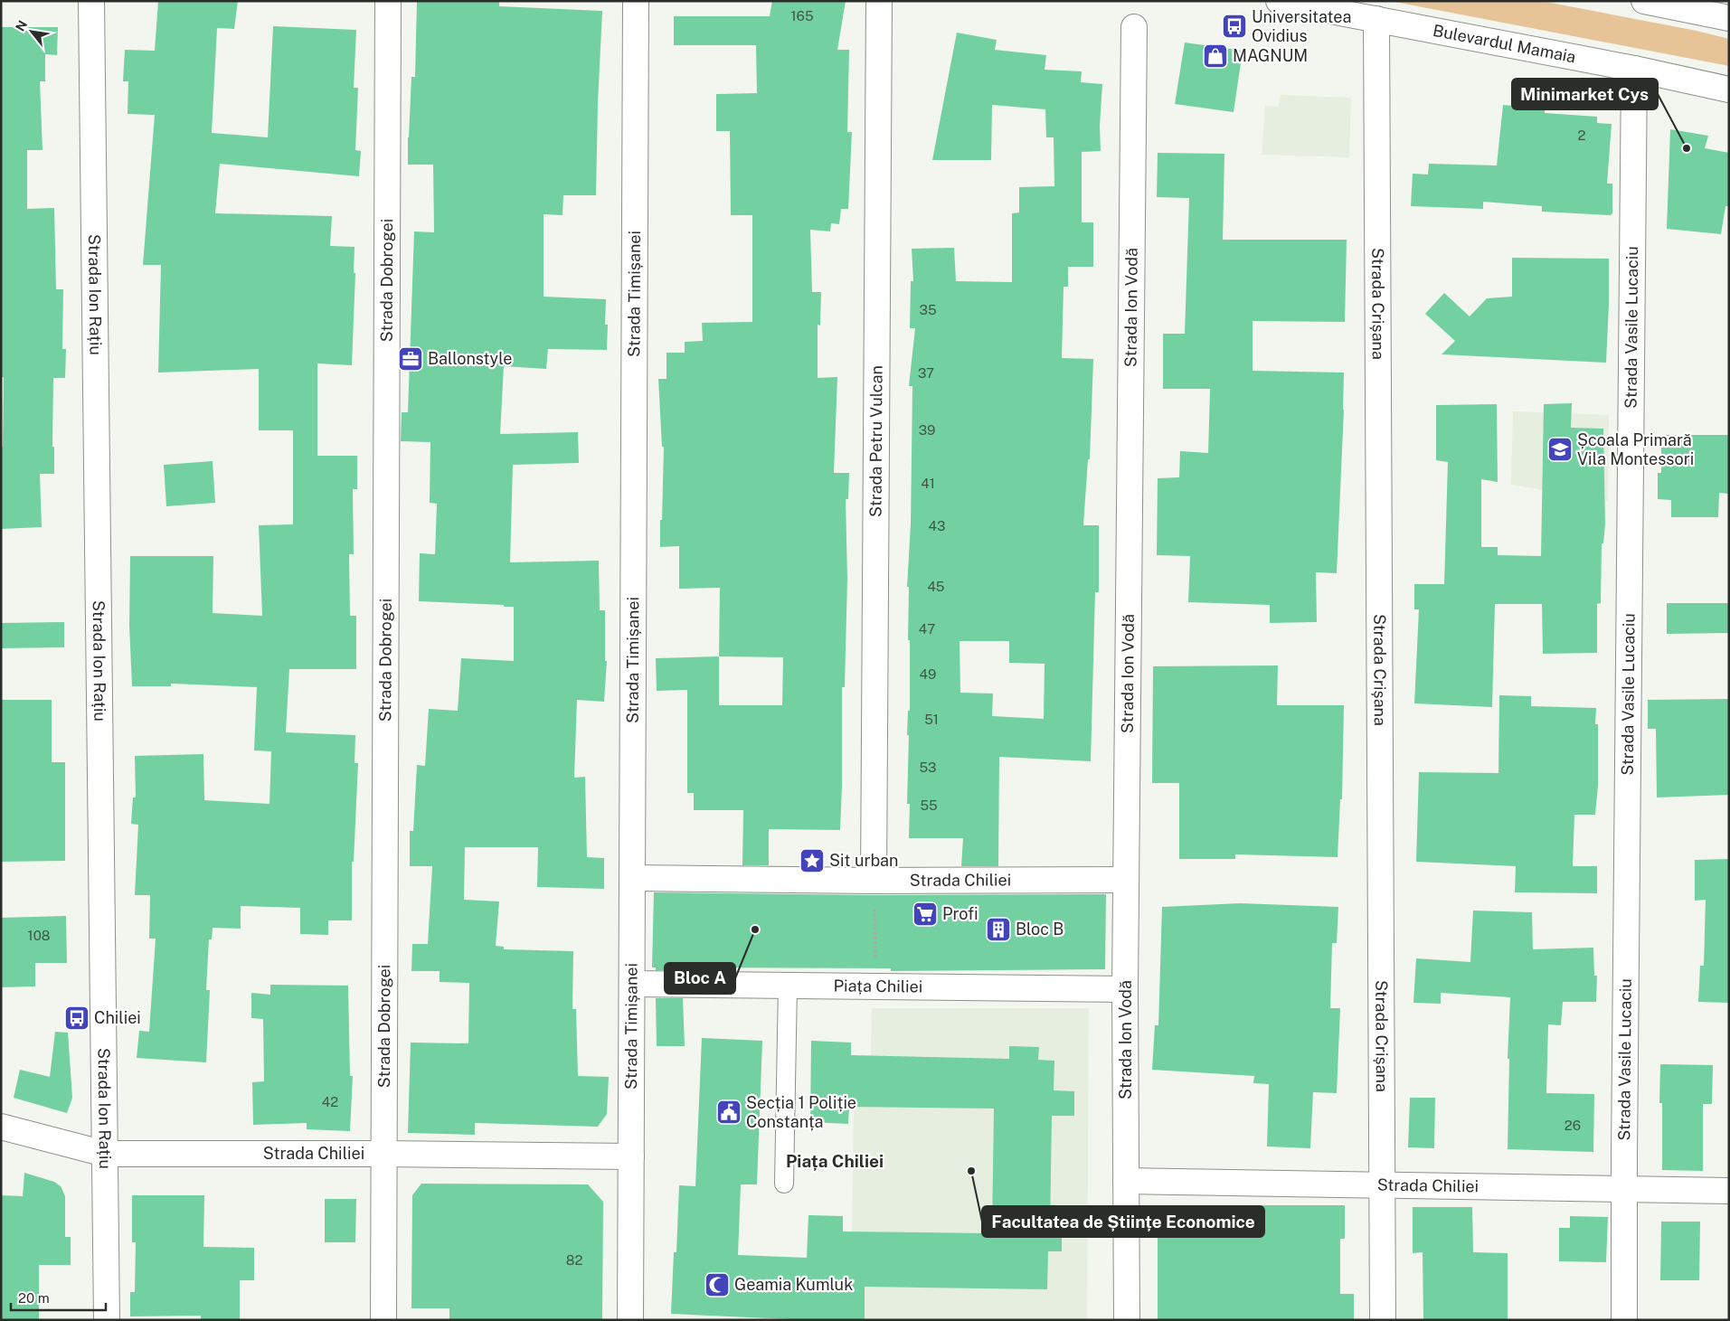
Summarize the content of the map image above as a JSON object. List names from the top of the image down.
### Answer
{
  "streets": {
    "street": [
      "Bulevardul Mamaia",
      "Strada Dobrogei",
      "Strada Ion Rațiu",
      "Strada Timișanei",
      "Strada Crișana",
      "Strada Ion Vodă",
      "Strada Vasile Lucaciu",
      "Strada Petru Vulcan",
      "Strada Chiliei",
      "Piața Chiliei"
    ]
  },
  "crossings": [
    ["Bulevardul Mamaia", "Strada Crișana"],
    ["Bulevardul Mamaia", "Strada Vasile Lucaciu"],
    ["Strada Dobrogei", "Strada Chiliei"],
    ["Strada Ion Rațiu", "Strada Chiliei"],
    ["Strada Timișanei", "Strada Chiliei"],
    ["Strada Timișanei", "Piața Chiliei"],
    ["Strada Crișana", "Strada Chiliei"],
    ["Strada Ion Vodă", "Strada Chiliei"],
    ["Strada Ion Vodă", "Piața Chiliei"],
    ["Strada Vasile Lucaciu", "Strada Chiliei"],
    ["Strada Petru Vulcan", "Strada Chiliei"]
  ],
  "districts": ["Piața Chiliei"],
  "places": {
    "bus stop": ["Universitatea Ovidius", "Chiliei"],
    "shop": ["MAGNUM"],
    "other": ["Minimarket Cys", "Bloc A", "Facultatea de Științe Economice"],
    "office": ["Ballonstyle"],
    "school or university": ["Școala Primară Vila Montessori"],
    "place": ["Sit urban"],
    "supermarket": ["Profi"],
    "building": ["Bloc B"],
    "public building": ["Secția 1 Poliție Constanța"],
    "mosque": ["Geamia Kumluk"]
  },
  "house_numbers": [
    "165",
    "2",
    "35",
    "37",
    "39",
    "41",
    "43",
    "45",
    "47",
    "49",
    "51",
    "53",
    "55",
    "108",
    "42",
    "26",
    "82"
  ],
  "scale_bar": "20 m",
  "north": "top left"
}
